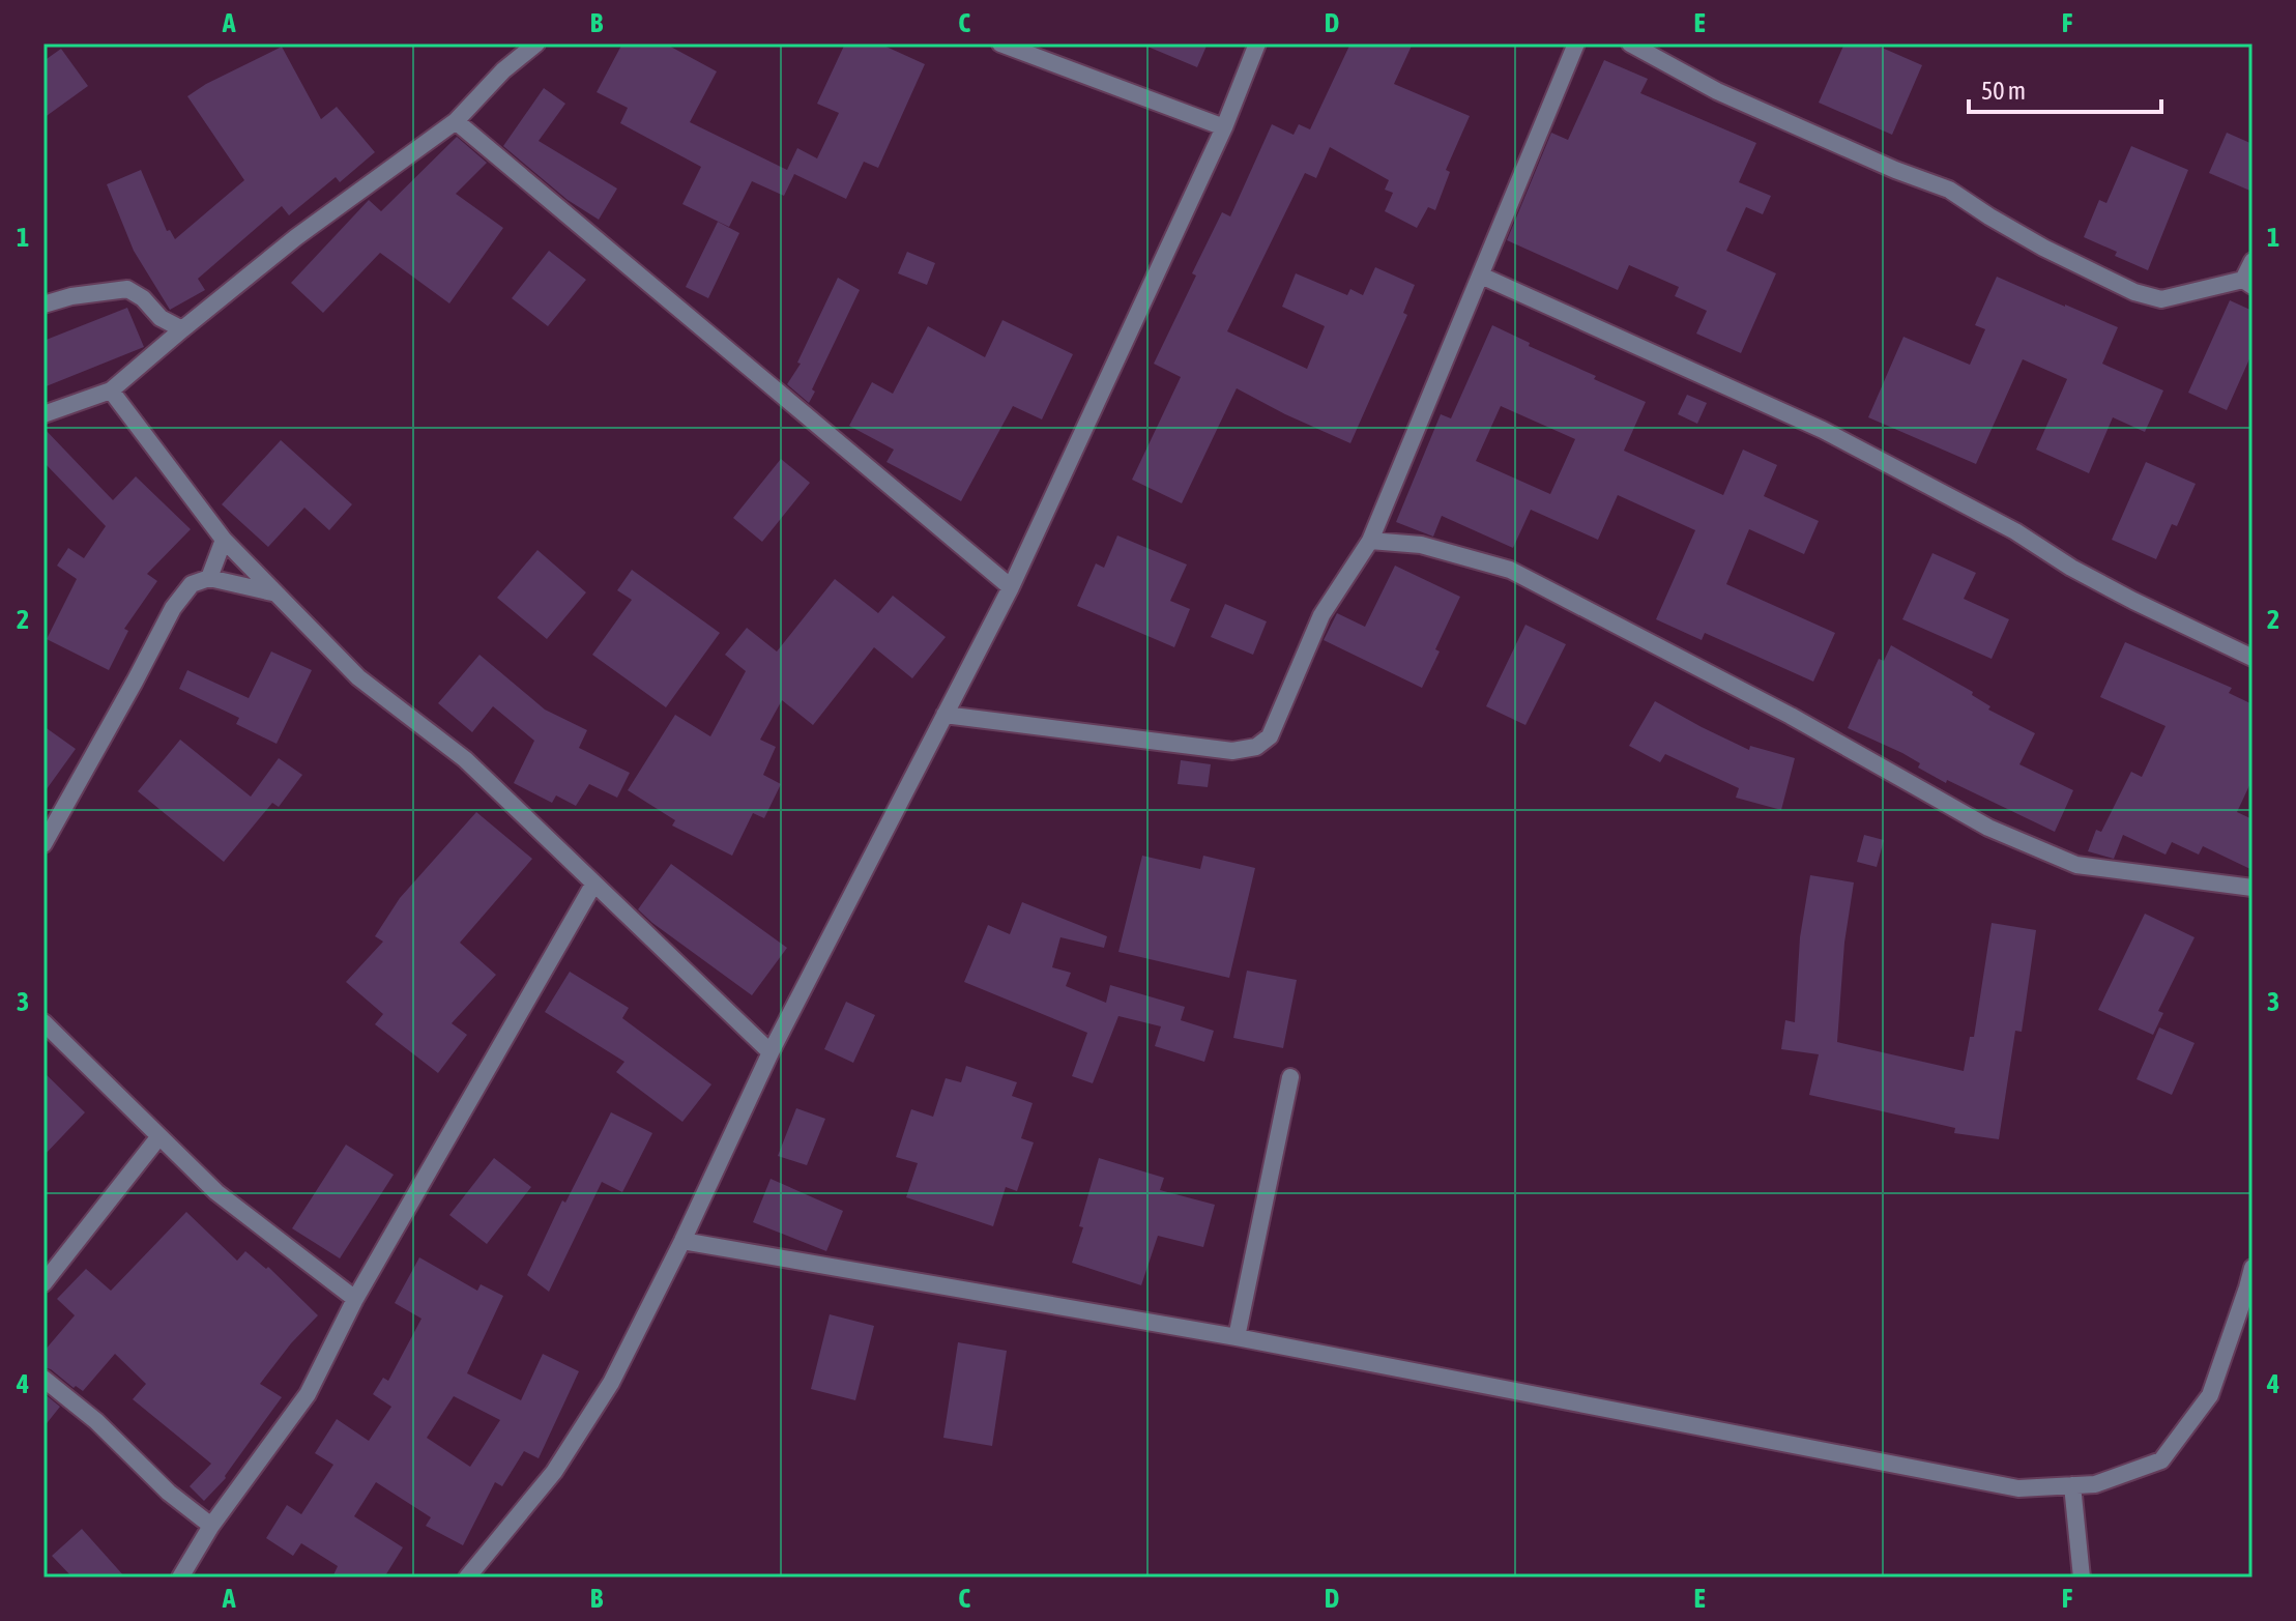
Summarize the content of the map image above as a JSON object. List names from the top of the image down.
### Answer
{
  "scale_bar": "50 m",
  "grid": {
    "columns": [
      "A",
      "B",
      "C",
      "D",
      "E",
      "F"
    ],
    "rows": [
      "1",
      "2",
      "3",
      "4"
    ]
  }
}
